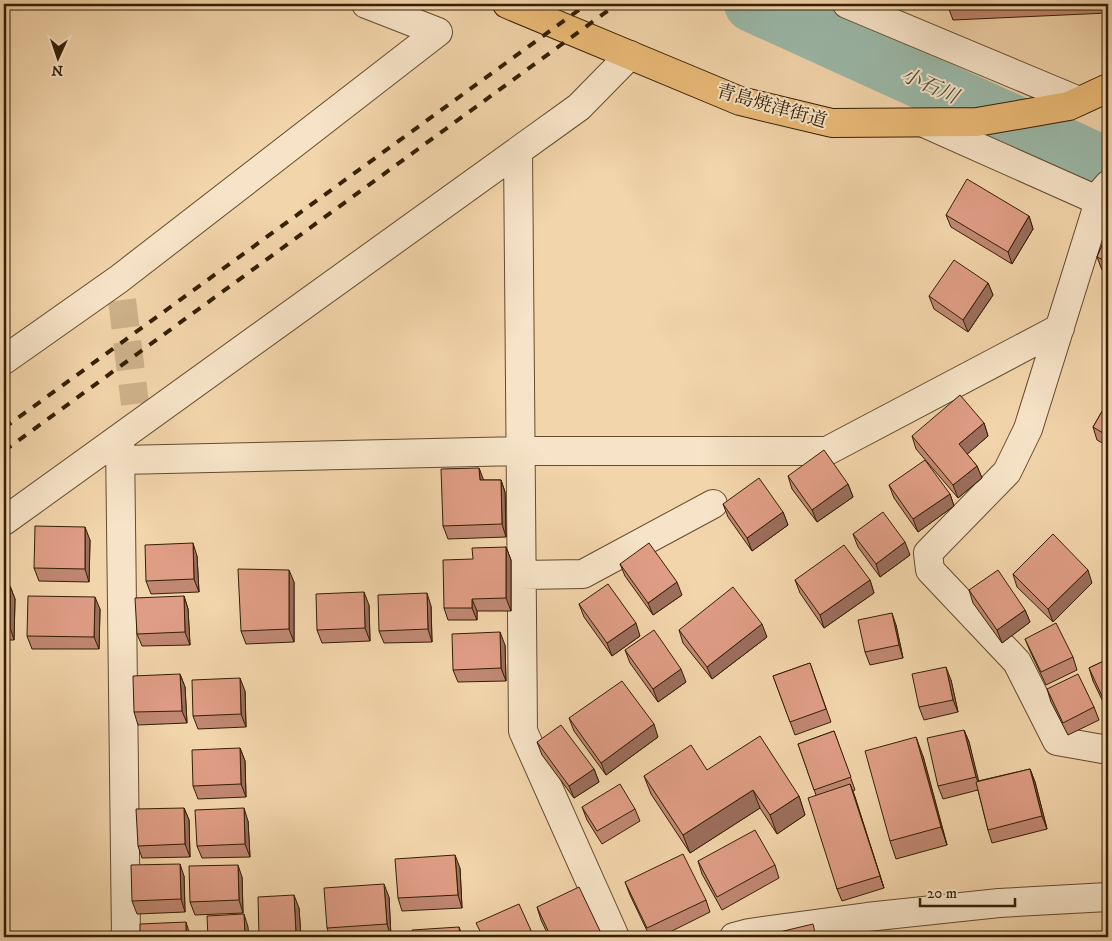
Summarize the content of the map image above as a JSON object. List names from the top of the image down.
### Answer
{
  "streets": {
    "main road": ["青島焼津街道"]
  },
  "water": ["小石川"],
  "scale_bar": "20 m",
  "north": "bottom"
}
